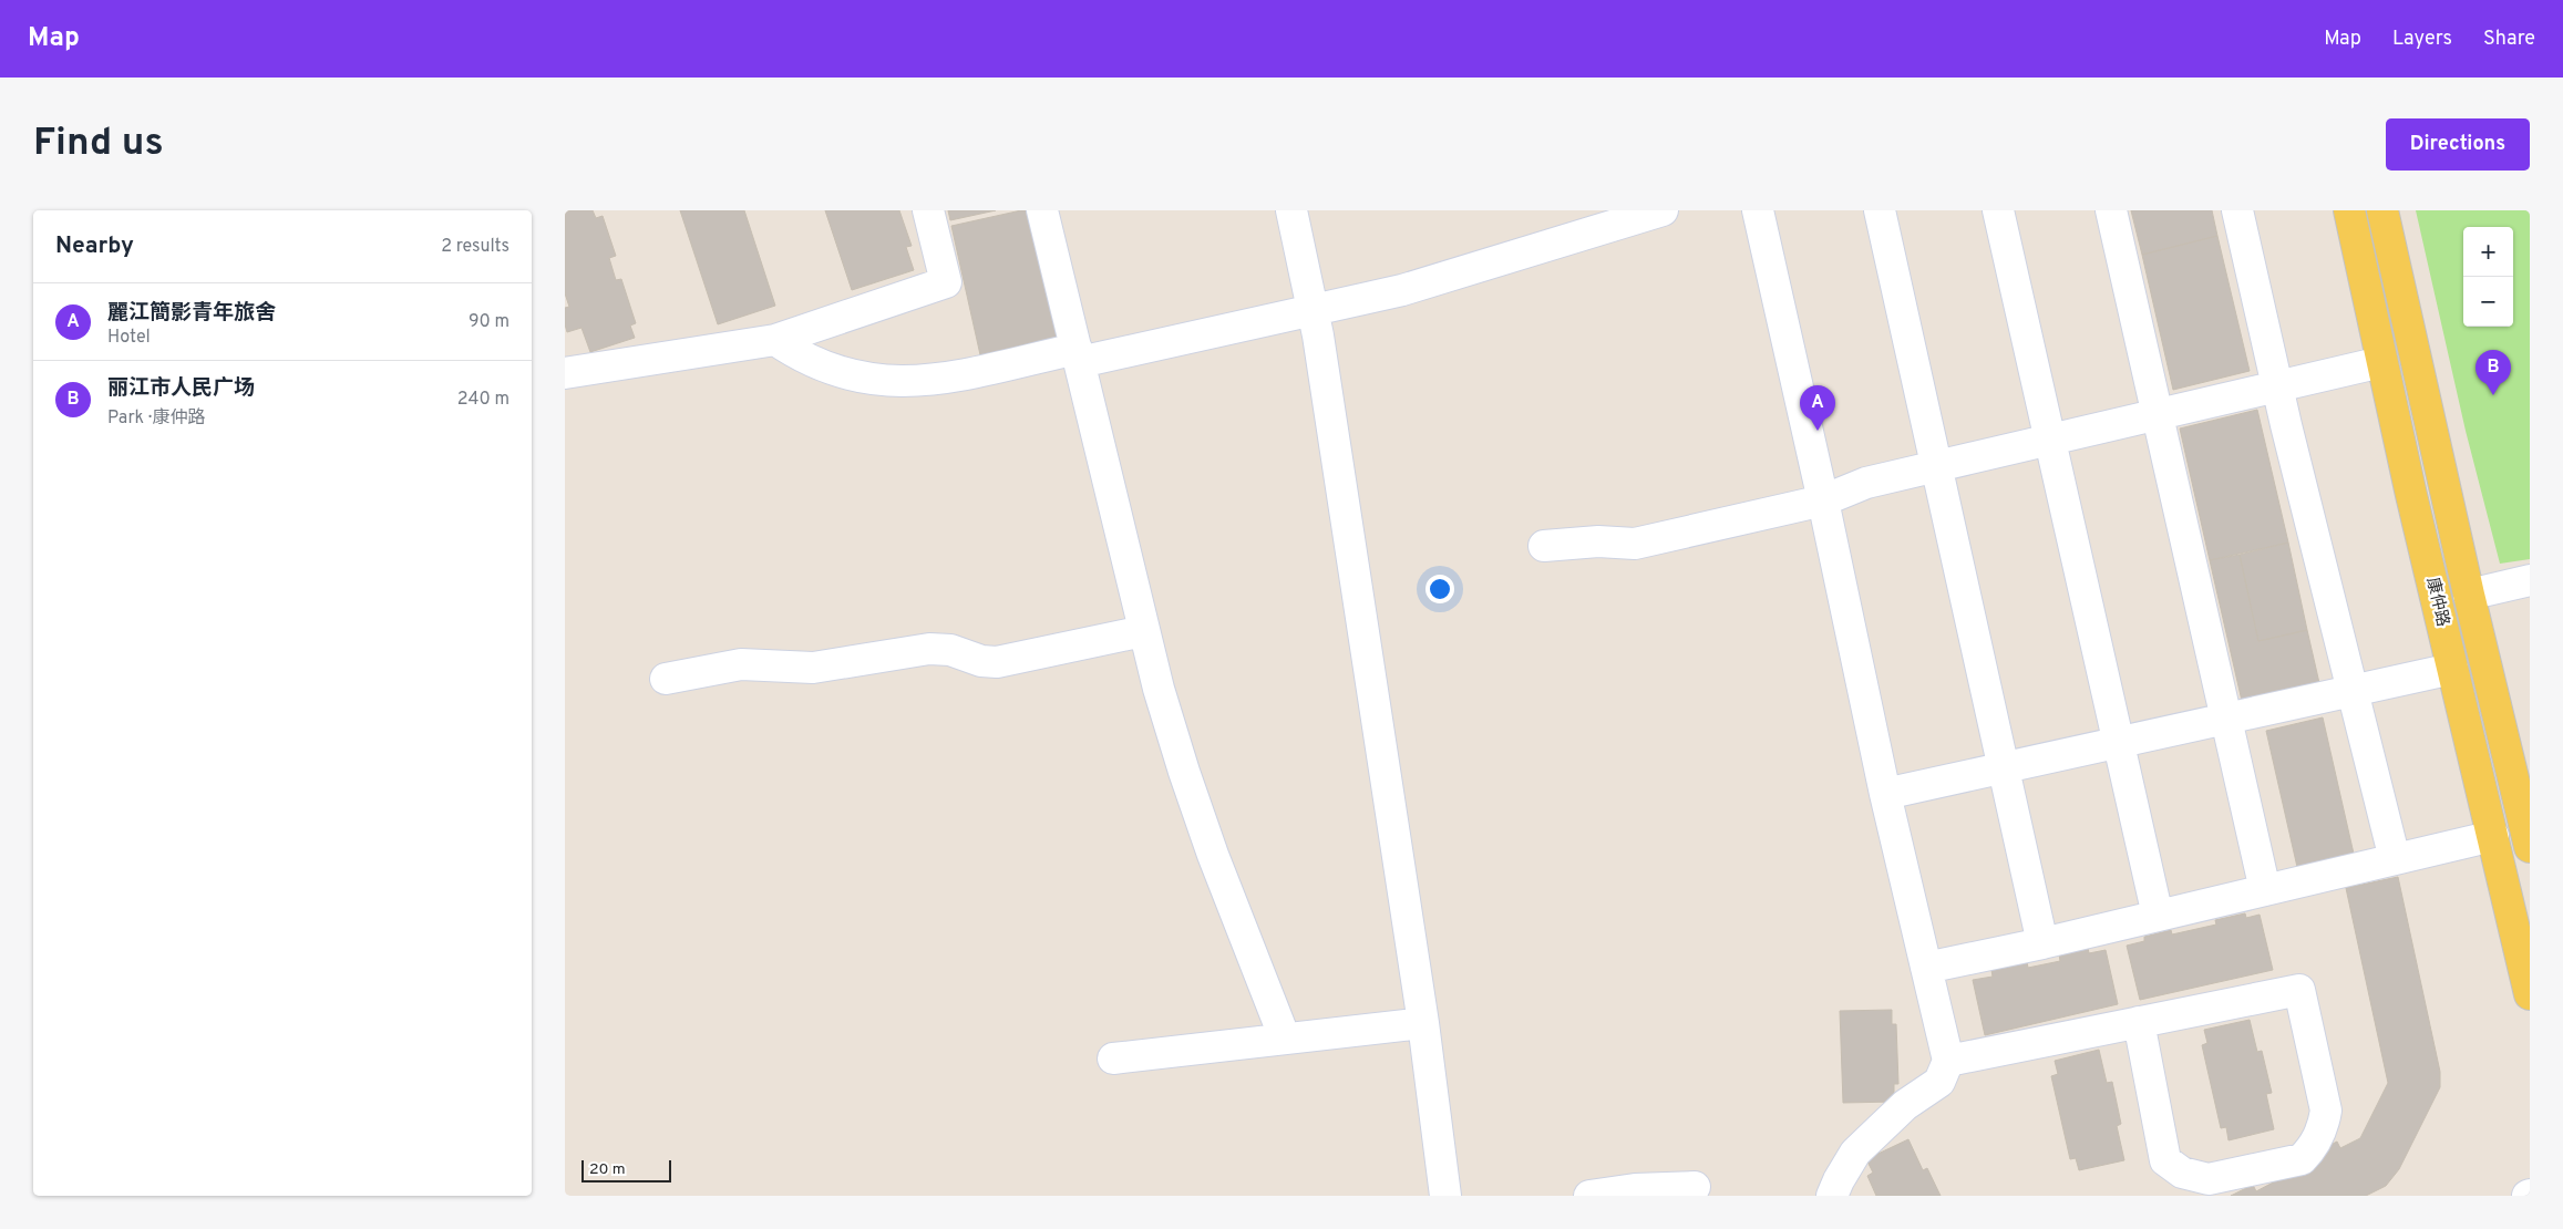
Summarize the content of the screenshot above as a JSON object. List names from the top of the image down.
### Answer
{
  "streets": {
    "main road": ["康仲路"]
  },
  "scale_bar": "20 m",
  "page": {
    "header": "Map",
    "nav": ["Map", "Layers", "Share"],
    "buttons": "Directions",
    "title": "Find us",
    "heading": ["Nearby", "2 results"],
    "map_buttons": ["+", "−"],
    "list": [
      {
        "mark": "A",
        "name": "麗江簡影青年旅舍",
        "note": "Hotel",
        "value": "90 m"
      },
      {
        "mark": "B",
        "name": "丽江市人民广场",
        "note": "Park · 康仲路",
        "value": "240 m"
      }
    ],
    "pins": ["B", "A"],
    "scale": "20 m"
  }
}
